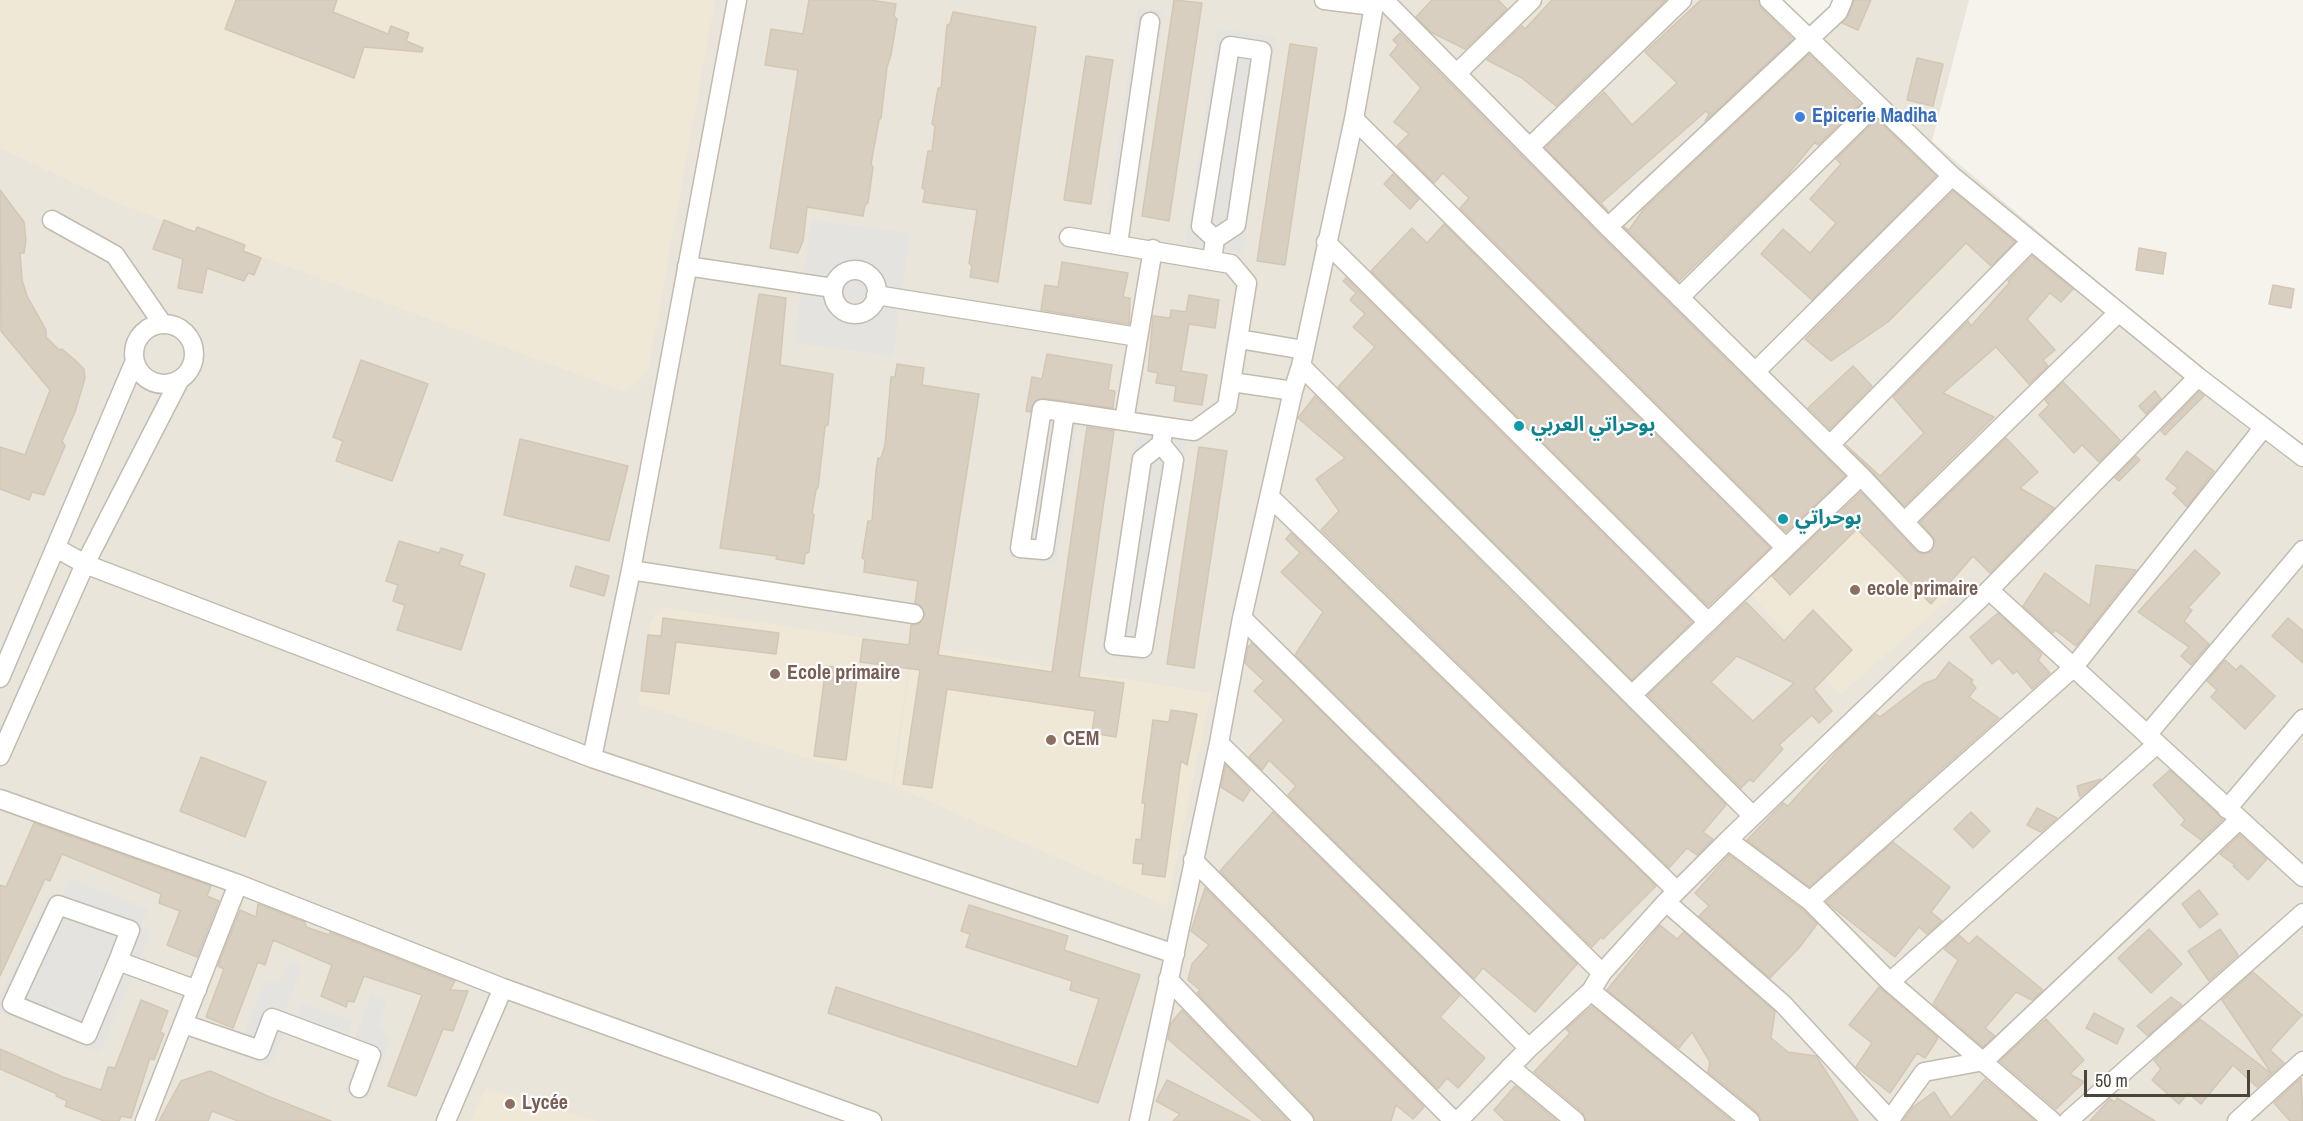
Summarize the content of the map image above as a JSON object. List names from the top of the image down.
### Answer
{
  "places": [
    "Epicerie Madiha",
    "بوحراتي العربي",
    "بوحراتي",
    "ecole primaire",
    "Ecole primaire",
    "CEM",
    "Lycée"
  ],
  "scale_bar": "50 m"
}
